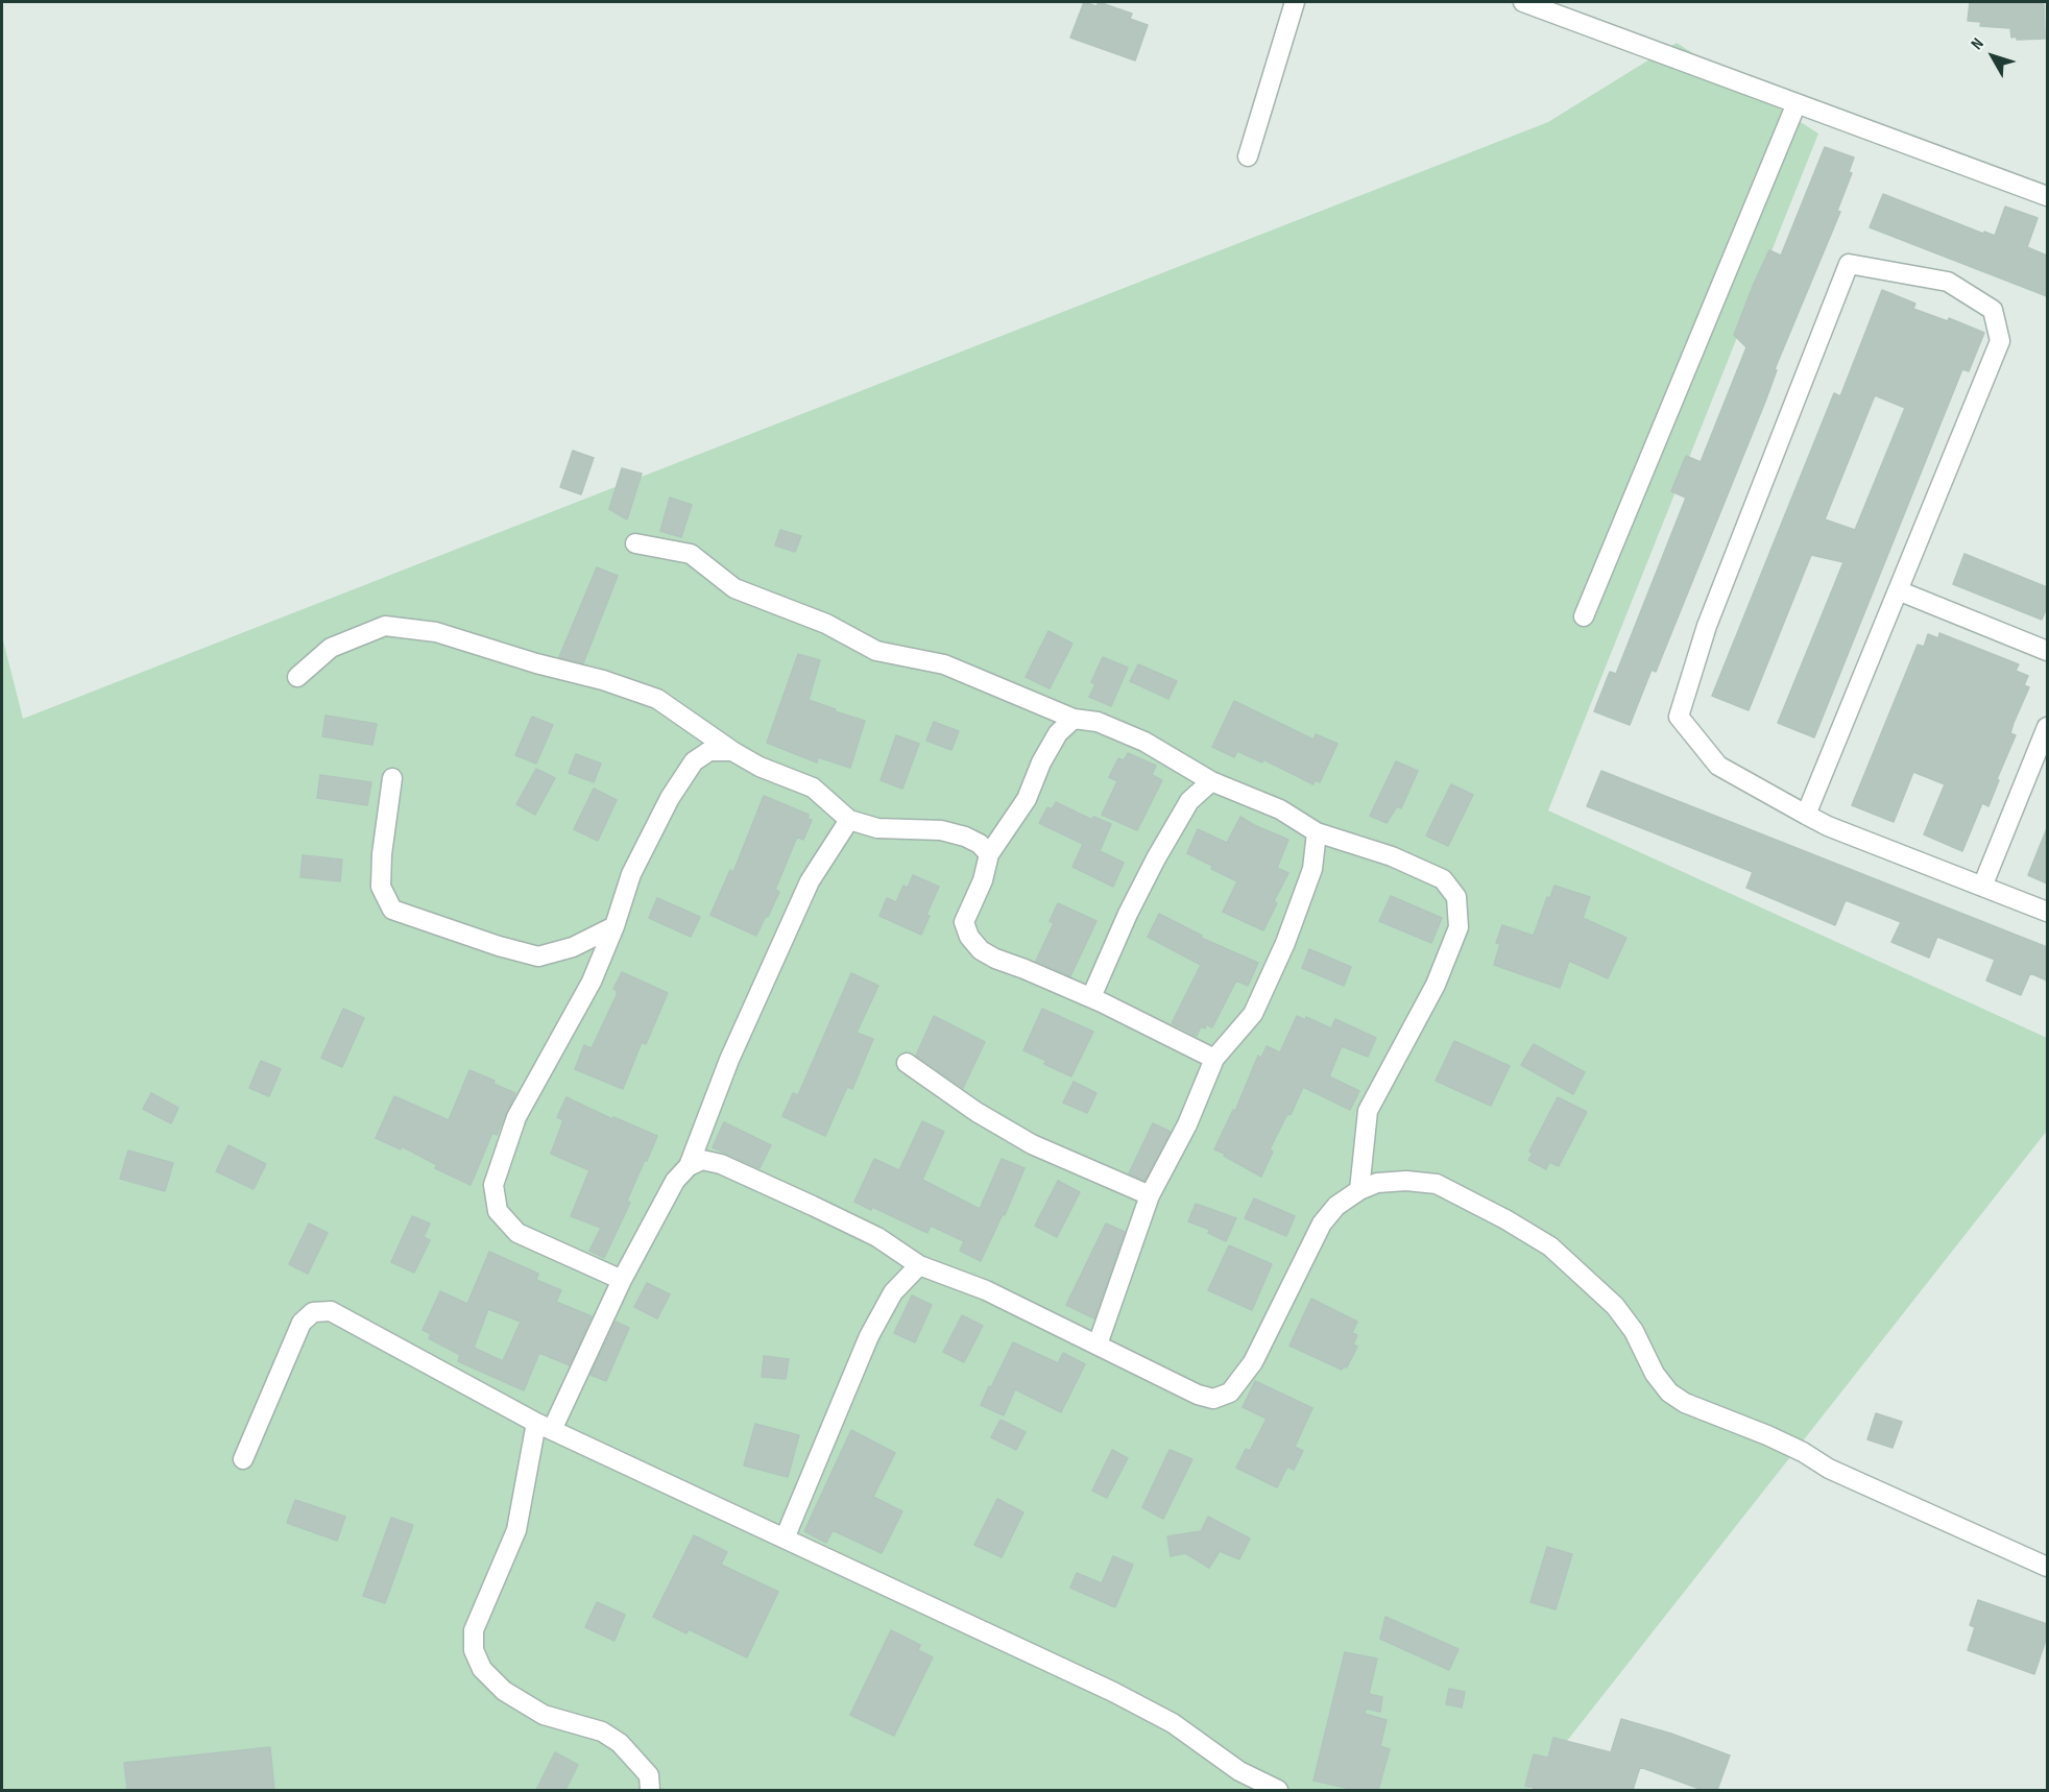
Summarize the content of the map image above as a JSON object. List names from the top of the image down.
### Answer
{
  "north": "top left"
}
